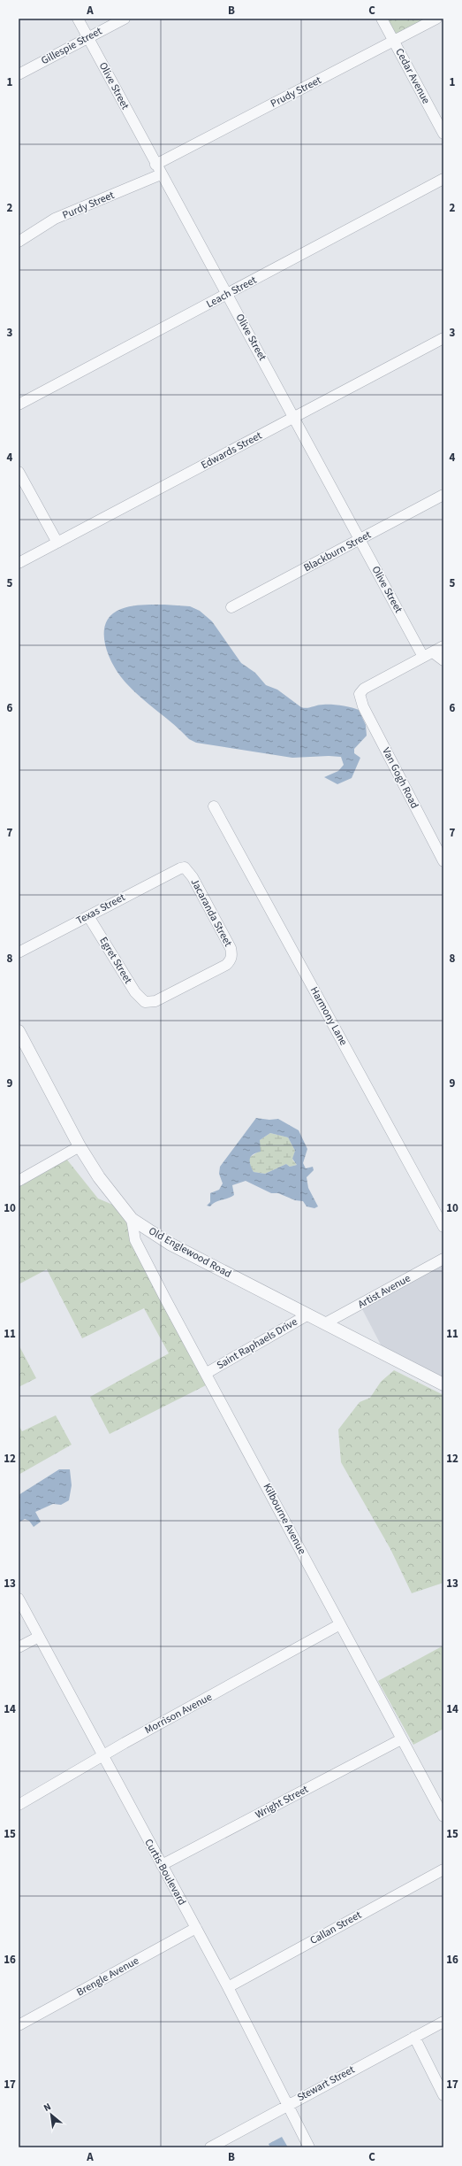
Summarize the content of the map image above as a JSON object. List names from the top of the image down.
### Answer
{
  "streets": {
    "street": [
      "Gillespie Street",
      "Cedar Avenue",
      "Olive Street",
      "Prudy Street",
      "Purdy Street",
      "Leach Street",
      "Edwards Street",
      "Blackburn Street",
      "Van Gogh Road",
      "Texas Street",
      "Jacaranda Street",
      "Egret Street",
      "Harmony Lane",
      "Old Englewood Road",
      "Artist Avenue",
      "Saint Raphaels Drive",
      "Kilbourne Avenue",
      "Morrison Avenue",
      "Wright Street",
      "Curtis Boulevard",
      "Callan Street",
      "Brengle Avenue",
      "Stewart Street"
    ]
  },
  "crossings": [
    ["Gillespie Street", "Olive Street"],
    ["Cedar Avenue", "Prudy Street"],
    ["Olive Street", "Prudy Street"],
    ["Olive Street", "Purdy Street"],
    ["Olive Street", "Leach Street"],
    ["Olive Street", "Edwards Street"],
    ["Olive Street", "Blackburn Street"],
    ["Olive Street", "Van Gogh Road"],
    ["Prudy Street", "Purdy Street"],
    ["Texas Street", "Jacaranda Street"],
    ["Texas Street", "Egret Street"],
    ["Jacaranda Street", "Egret Street"],
    ["Old Englewood Road", "Artist Avenue"],
    ["Old Englewood Road", "Saint Raphaels Drive"],
    ["Old Englewood Road", "Kilbourne Avenue"],
    ["Saint Raphaels Drive", "Kilbourne Avenue"],
    ["Kilbourne Avenue", "Morrison Avenue"],
    ["Kilbourne Avenue", "Wright Street"],
    ["Morrison Avenue", "Curtis Boulevard"],
    ["Wright Street", "Curtis Boulevard"],
    ["Curtis Boulevard", "Callan Street"],
    ["Curtis Boulevard", "Brengle Avenue"],
    ["Curtis Boulevard", "Stewart Street"]
  ],
  "north": "top left",
  "grid": {
    "columns": ["A", "B", "C"],
    "rows": [
      "1",
      "2",
      "3",
      "4",
      "5",
      "6",
      "7",
      "8",
      "9",
      "10",
      "11",
      "12",
      "13",
      "14",
      "15",
      "16",
      "17"
    ]
  }
}
